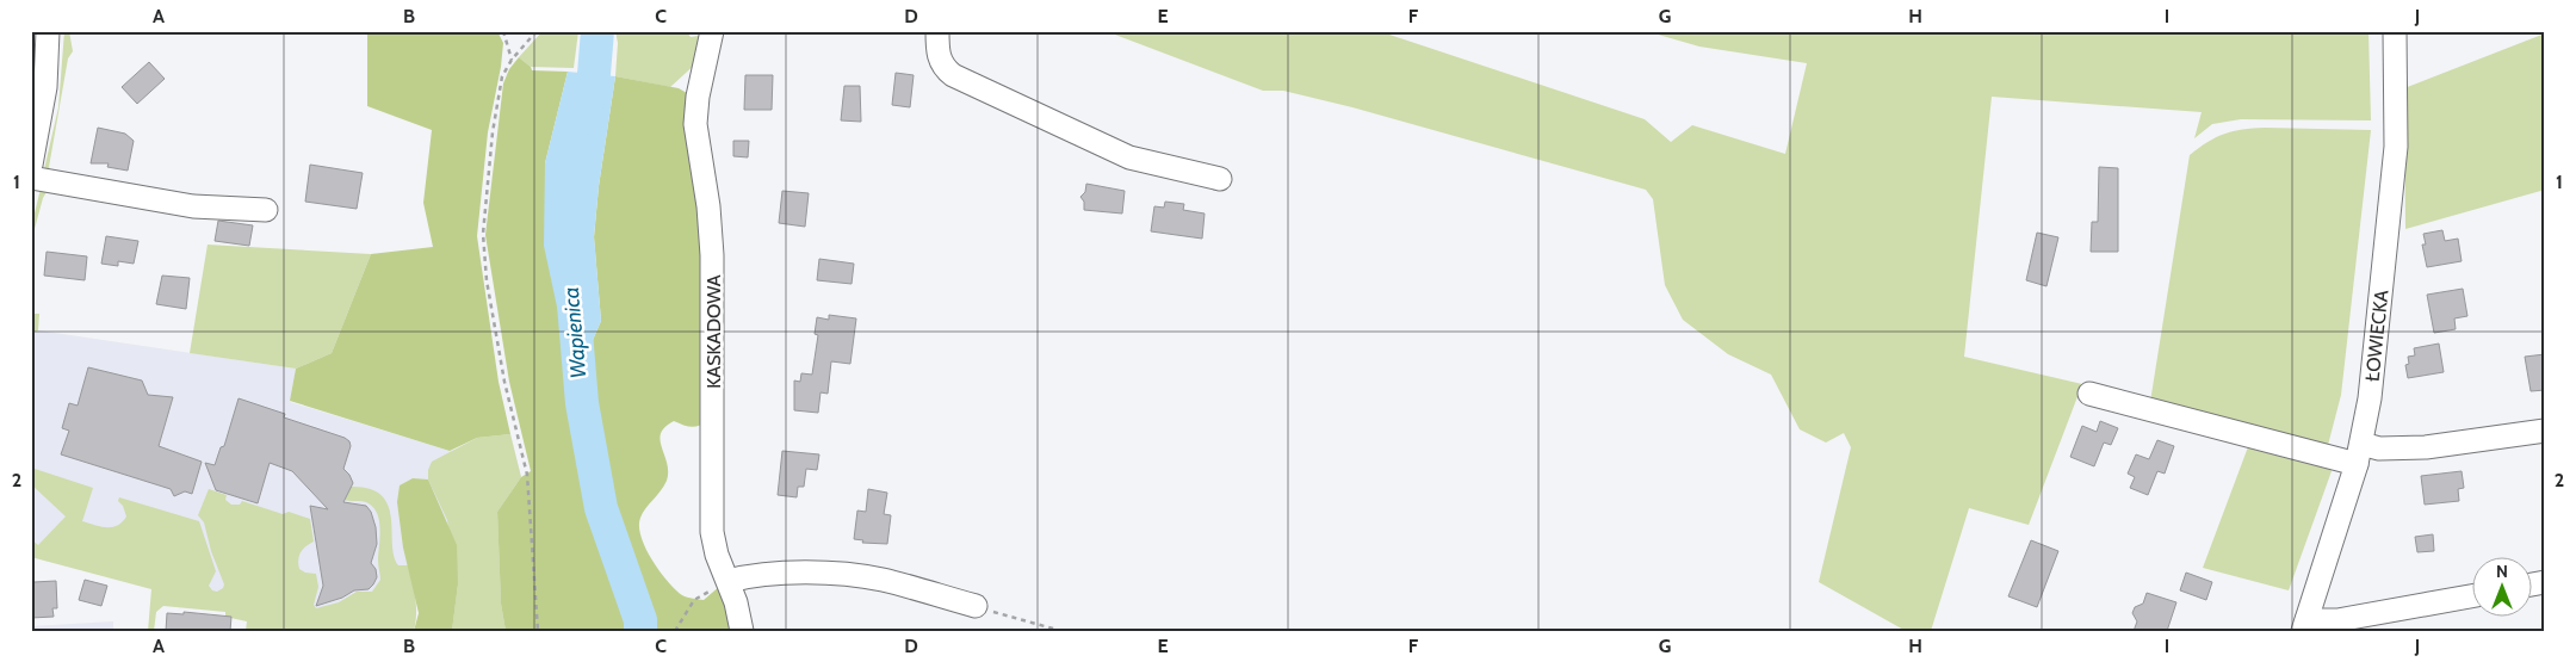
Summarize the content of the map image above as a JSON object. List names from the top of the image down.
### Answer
{
  "streets": {
    "street": ["KASKADOWA", "ŁOWIECKA"]
  },
  "water": ["Wapienica"],
  "north": "top",
  "grid": {
    "columns": [
      "A",
      "B",
      "C",
      "D",
      "E",
      "F",
      "G",
      "H",
      "I",
      "J"
    ],
    "rows": ["1", "2"]
  }
}
